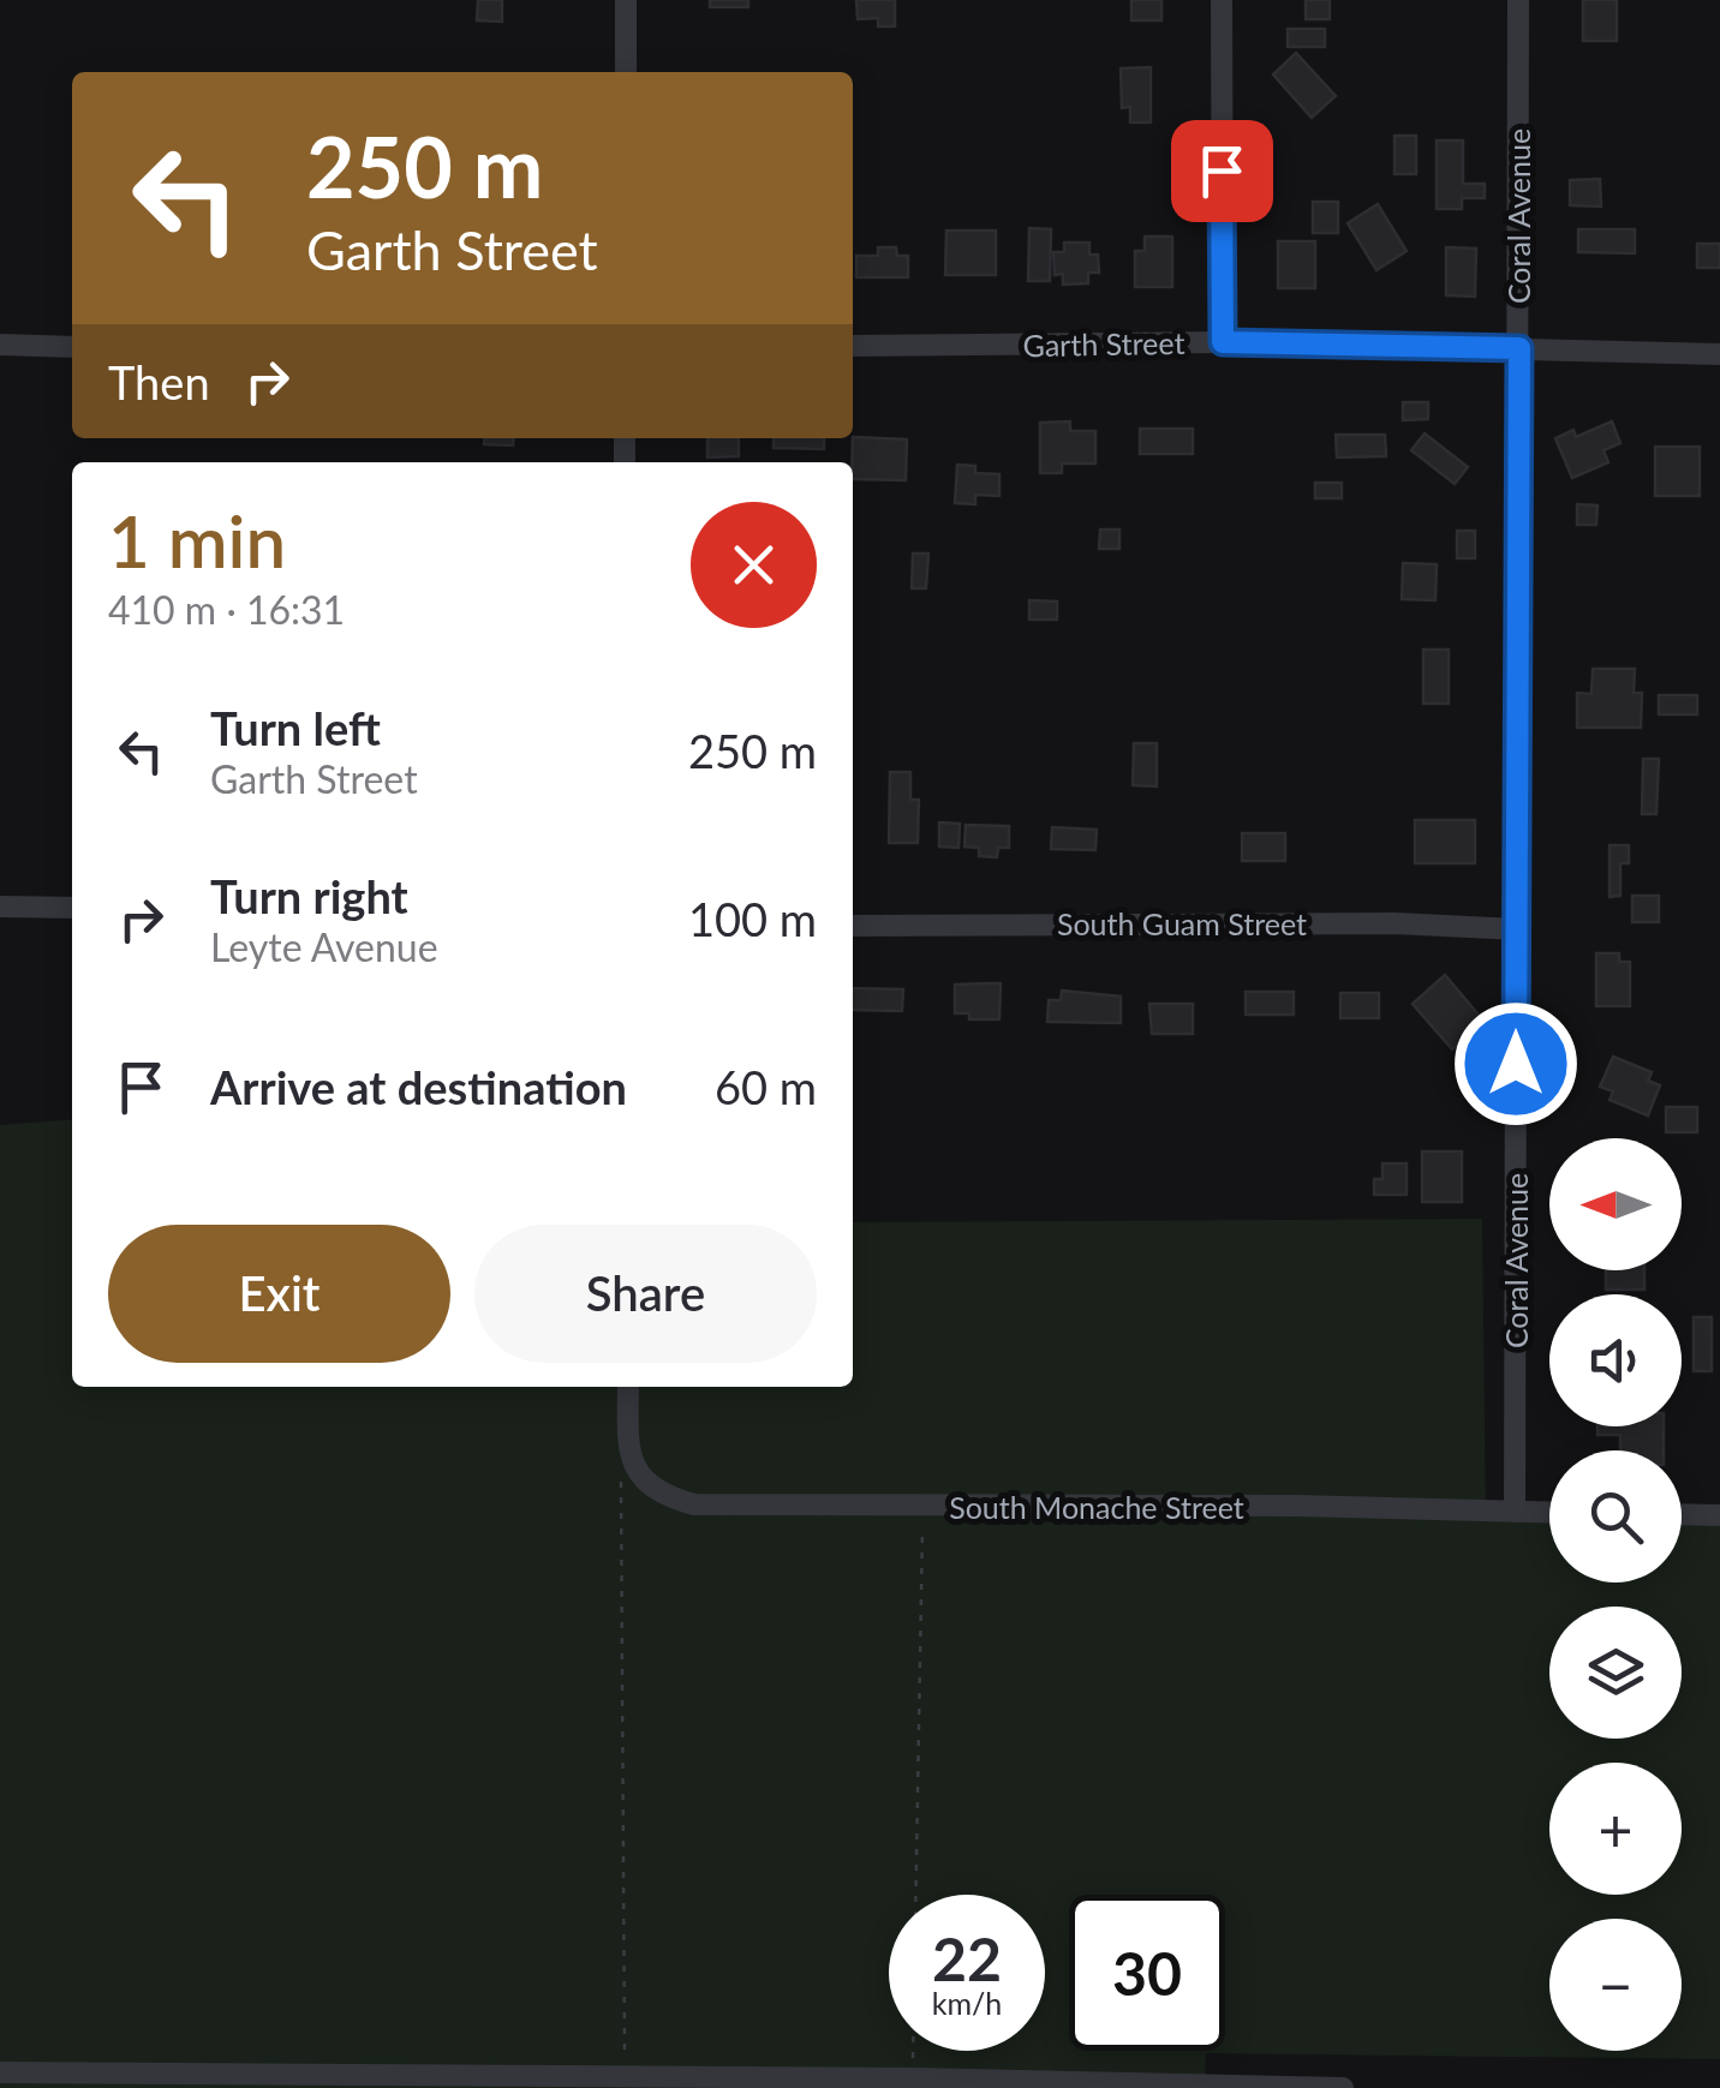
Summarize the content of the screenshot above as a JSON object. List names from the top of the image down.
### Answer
{
  "streets": {
    "street": [
      "Coral Avenue",
      "Garth Street",
      "South Guam Street",
      "South Monache Street"
    ]
  },
  "crossings": [
    ["Coral Avenue", "Garth Street"],
    ["Coral Avenue", "South Guam Street"],
    ["Coral Avenue", "South Monache Street"]
  ],
  "north": "left",
  "page": {
    "turn": ["250 m", "Garth Street"],
    "then": "Then",
    "heading": ["1 min", "410 m · 16:31"],
    "list": [
      {
        "name": "Turn left",
        "note": "Garth Street",
        "value": "250 m"
      },
      {
        "name": "Turn right",
        "note": "Leyte Avenue",
        "value": "100 m"
      },
      {
        "name": "Arrive at destination",
        "value": "60 m"
      }
    ],
    "map_buttons": ["+", "−"],
    "buttons": ["Exit", "Share"],
    "speed": "22 km/h",
    "limit": "30"
  }
}
